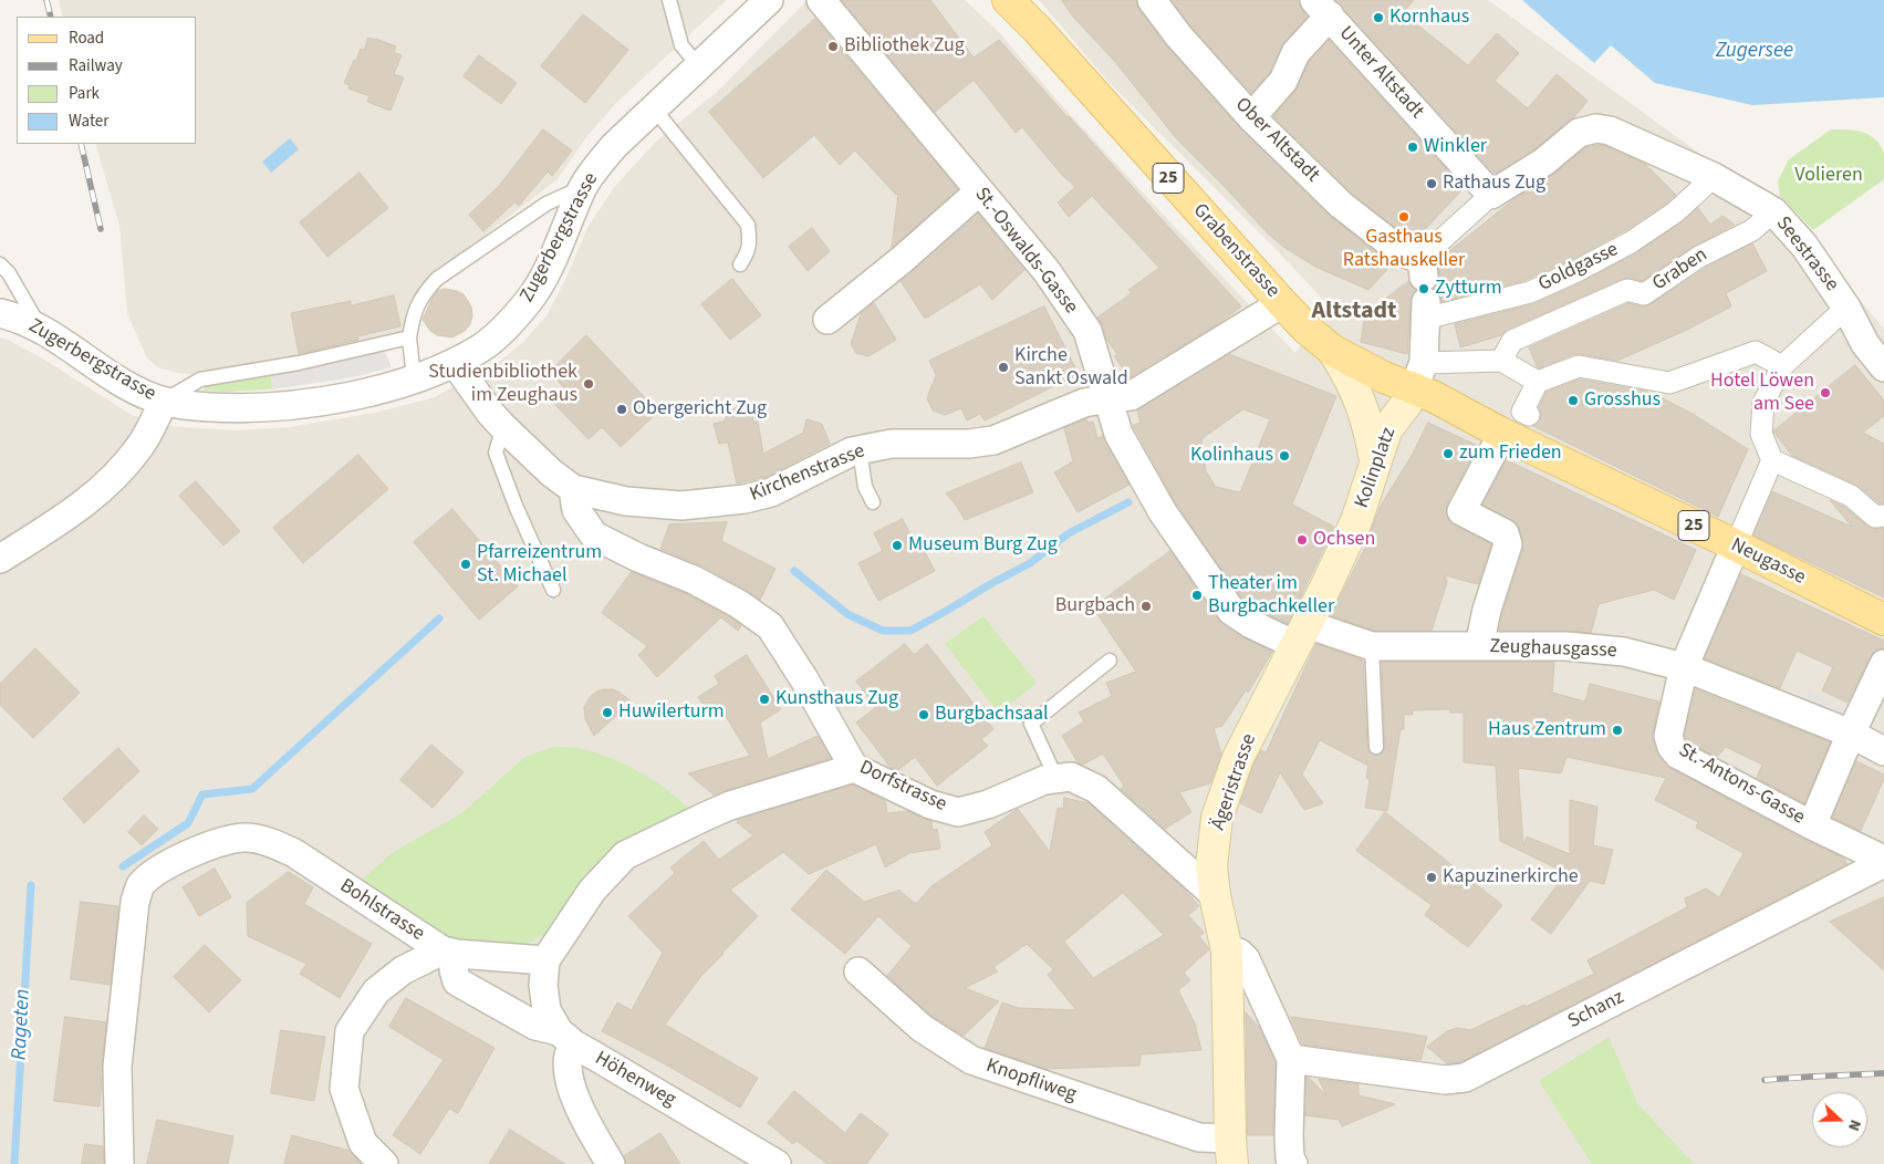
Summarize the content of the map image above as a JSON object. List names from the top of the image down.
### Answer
{
  "streets": {
    "main road": [
      "25",
      "Grabenstrasse",
      "Kolinplatz",
      "Neugasse",
      "Ägeristrasse"
    ],
    "street": [
      "Unter Altstadt",
      "Ober Altstadt",
      "Zugerbergstrasse",
      "St.-Oswalds-Gasse",
      "Seestrasse",
      "Goldgasse",
      "Graben",
      "Kirchenstrasse",
      "Zeughausgasse",
      "St.-Antons-Gasse",
      "Dorfstrasse",
      "Bohlstrasse",
      "Schanz",
      "Höhenweg",
      "Knopfliweg"
    ]
  },
  "crossings": [
    ["Unter Altstadt", "Seestrasse"],
    ["Ober Altstadt", "Goldgasse"],
    ["Ober Altstadt", "Kolinplatz"],
    ["25", "Grabenstrasse"],
    ["25", "Kolinplatz"],
    ["25", "Neugasse"],
    ["Zugerbergstrasse", "Kirchenstrasse"],
    ["St.-Oswalds-Gasse", "Kirchenstrasse"],
    ["St.-Oswalds-Gasse", "Zeughausgasse"],
    ["St.-Oswalds-Gasse", "Ägeristrasse"],
    ["Grabenstrasse", "Kirchenstrasse"],
    ["Seestrasse", "Goldgasse"],
    ["Seestrasse", "Graben"],
    ["Goldgasse", "Kolinplatz"],
    ["Kolinplatz", "Ägeristrasse"],
    ["Kirchenstrasse", "Dorfstrasse"],
    ["Neugasse", "St.-Antons-Gasse"],
    ["Zeughausgasse", "Ägeristrasse"],
    ["Zeughausgasse", "St.-Antons-Gasse"],
    ["Ägeristrasse", "Dorfstrasse"],
    ["Ägeristrasse", "Knopfliweg"],
    ["St.-Antons-Gasse", "Schanz"],
    ["Bohlstrasse", "Höhenweg"]
  ],
  "districts": ["Altstadt"],
  "water": ["Zugersee", "Rageten"],
  "parks": ["Volieren"],
  "places": [
    "Kornhaus",
    "Bibliothek Zug",
    "Winkler",
    "Rathaus Zug",
    "Gasthaus Ratshauskeller",
    "Zytturm",
    "Kirche Sankt Oswald",
    "Studienbibliothek im Zeughaus",
    "Hotel Löwen am See",
    "Grosshus",
    "Obergericht Zug",
    "zum Frieden",
    "Kolinhaus",
    "Ochsen",
    "Museum Burg Zug",
    "Pfarreizentrum St. Michael",
    "Theater im Burgbachkeller",
    "Burgbach",
    "Kunsthaus Zug",
    "Huwilerturm",
    "Burgbachsaal",
    "Haus Zentrum",
    "Kapuzinerkirche"
  ],
  "legend": [
    "Road",
    "Railway",
    "Park",
    "Water"
  ],
  "north": "right"
}
